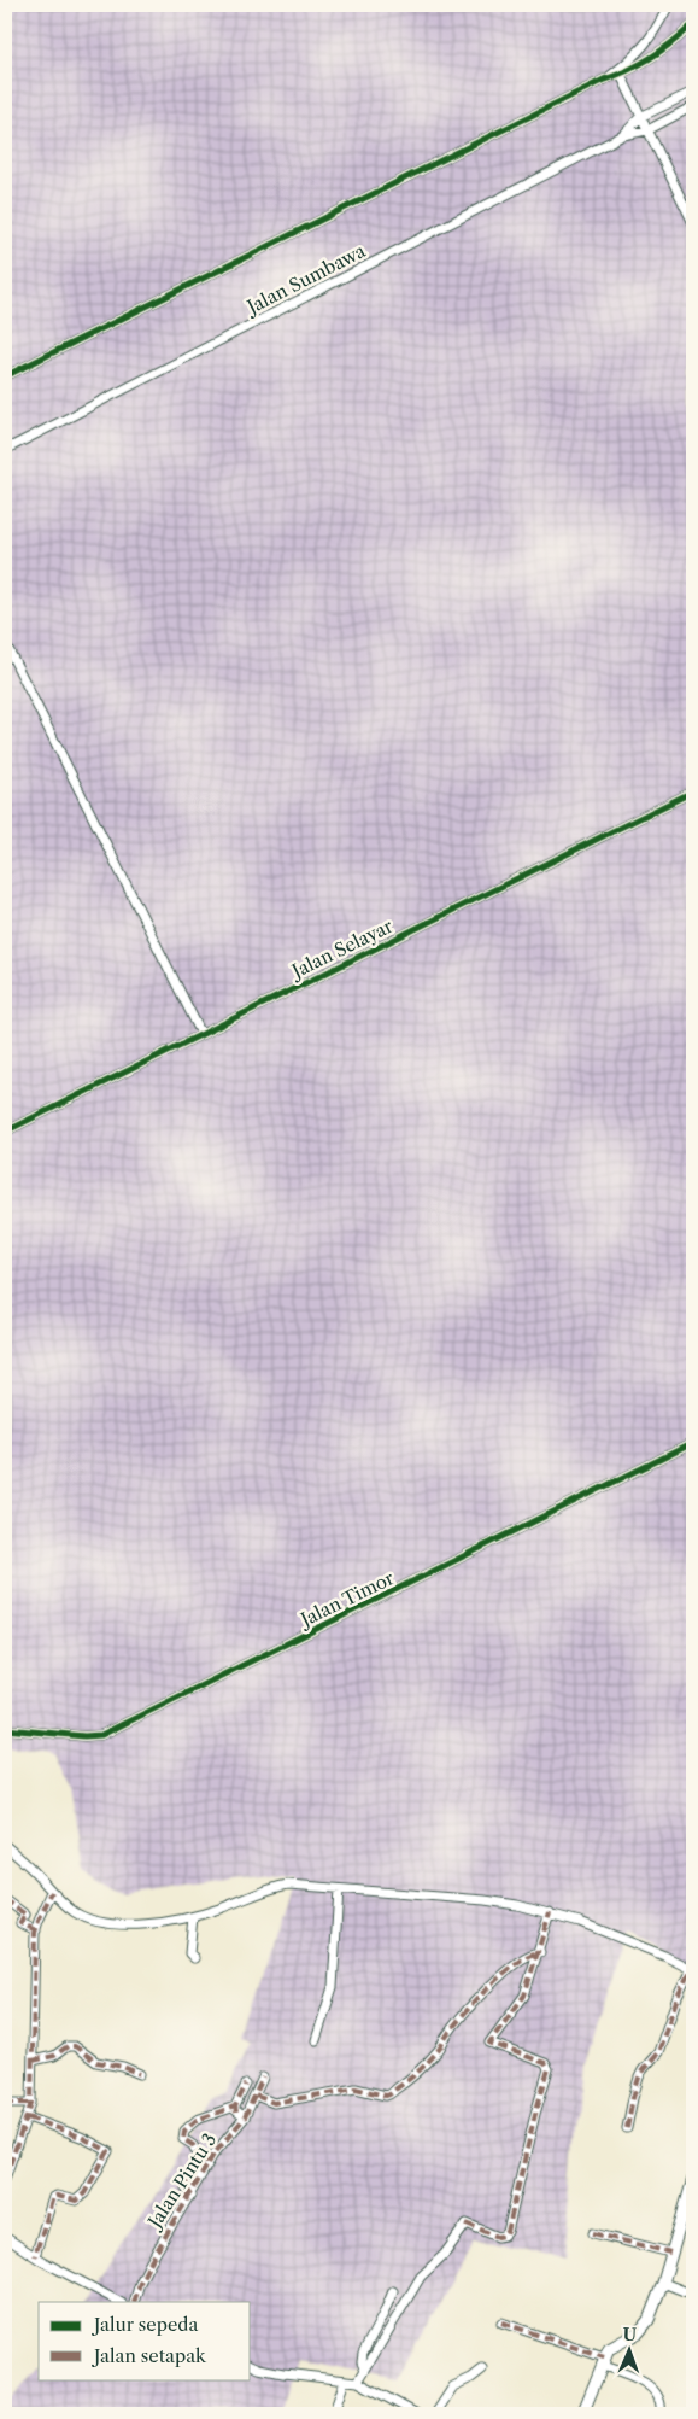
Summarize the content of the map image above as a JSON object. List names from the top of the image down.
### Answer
{
  "streets": {
    "street": [
      "Jalan Sumbawa",
      "Jalan Selayar",
      "Jalan Timor",
      "Jalan Pintu 3"
    ]
  },
  "legend": ["Jalur sepeda", "Jalan setapak"],
  "north": "top"
}
